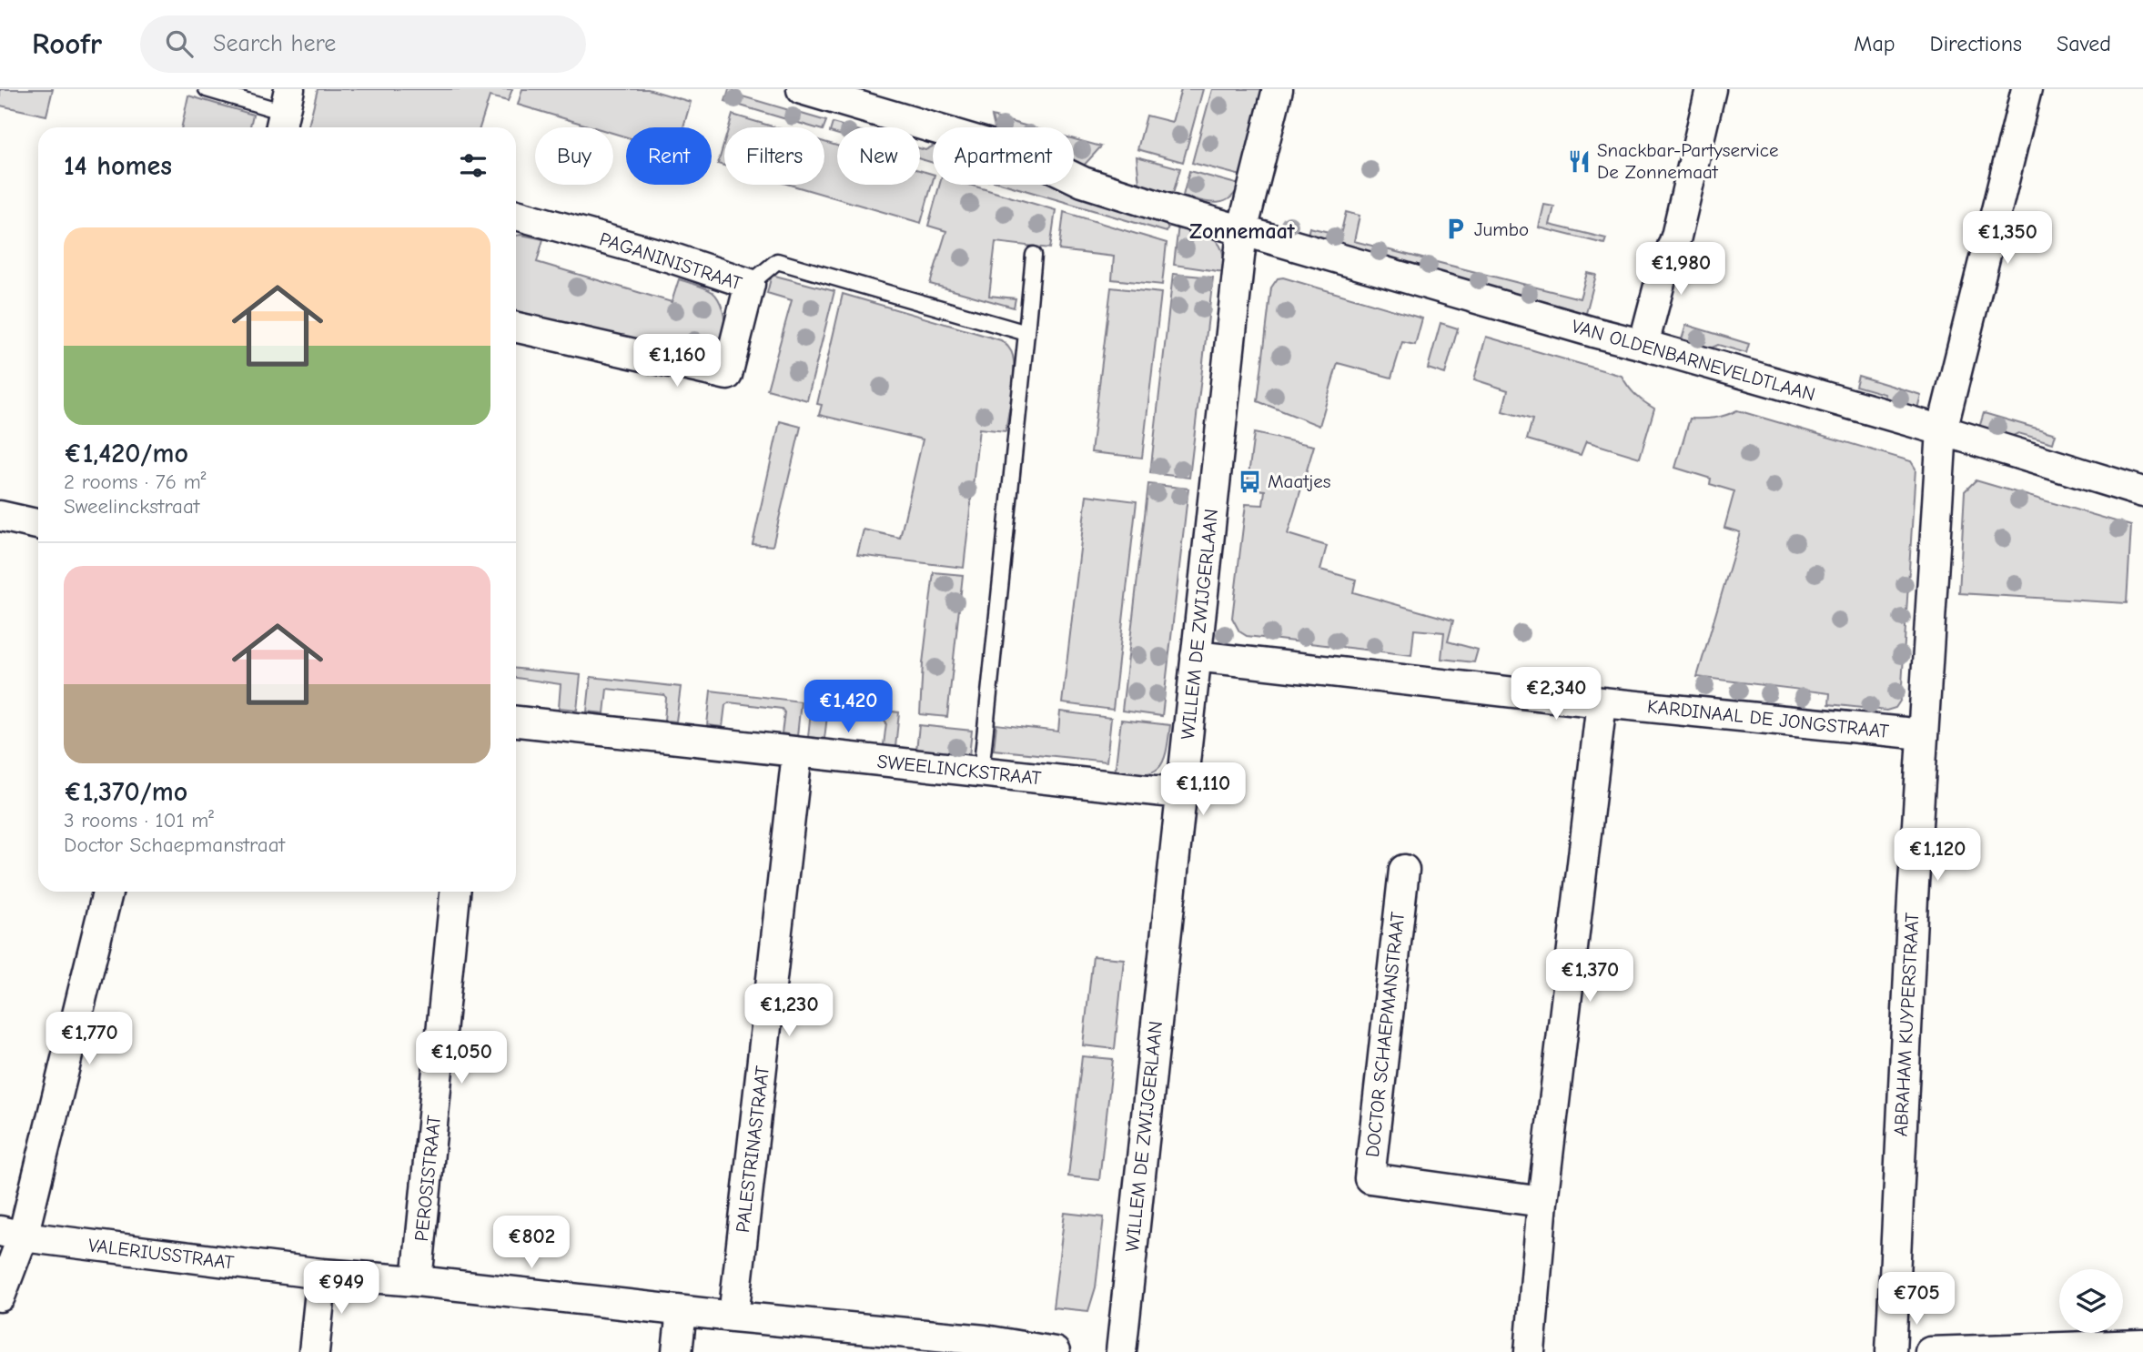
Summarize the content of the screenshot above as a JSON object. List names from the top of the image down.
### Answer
{
  "streets": {
    "street": [
      "PAGANINISTRAAT",
      "VAN OLDENBARNEVELDTLAAN",
      "WILLEM DE ZWIJGERLAAN",
      "KARDINAAL DE JONGSTRAAT",
      "SWEELINCKSTRAAT",
      "ABRAHAM KUYPERSTRAAT",
      "DOCTOR SCHAEPMANSTRAAT",
      "PALESTRINASTRAAT",
      "PEROSISTRAAT",
      "VALERIUSSTRAAT"
    ]
  },
  "crossings": [
    ["VAN OLDENBARNEVELDTLAAN", "WILLEM DE ZWIJGERLAAN"],
    ["VAN OLDENBARNEVELDTLAAN", "ABRAHAM KUYPERSTRAAT"],
    ["WILLEM DE ZWIJGERLAAN", "KARDINAAL DE JONGSTRAAT"],
    ["WILLEM DE ZWIJGERLAAN", "SWEELINCKSTRAAT"],
    ["KARDINAAL DE JONGSTRAAT", "ABRAHAM KUYPERSTRAAT"],
    ["SWEELINCKSTRAAT", "PALESTRINASTRAAT"],
    ["PALESTRINASTRAAT", "VALERIUSSTRAAT"],
    ["PEROSISTRAAT", "VALERIUSSTRAAT"]
  ],
  "districts": ["Zonnemaat"],
  "places": {
    "restaurant": ["Snackbar-Partyservice De Zonnemaat"],
    "parking": ["Jumbo"],
    "bus stop": ["Maatjes"]
  },
  "page": {
    "header": "Roofr",
    "search": "Search here",
    "nav": ["Map", "Directions", "Saved"],
    "chip": [
      "Buy",
      "Rent",
      "Filters",
      "New",
      "Apartment"
    ],
    "heading": "14 homes",
    "list": [
      {
        "name": "€1,420/mo",
        "note": "2 rooms · 76 m² · Sweelinckstraat"
      },
      {
        "name": "€1,370/mo",
        "note": "3 rooms · 101 m² · Doctor Schaepmanstraat"
      }
    ],
    "price": [
      "€1,350",
      "€1,980",
      "€1,160",
      "€2,340",
      "€1,420",
      "€1,110",
      "€1,120",
      "€1,370",
      "€1,230",
      "€1,770",
      "€1,050",
      "€802",
      "€949",
      "€705"
    ]
  }
}
